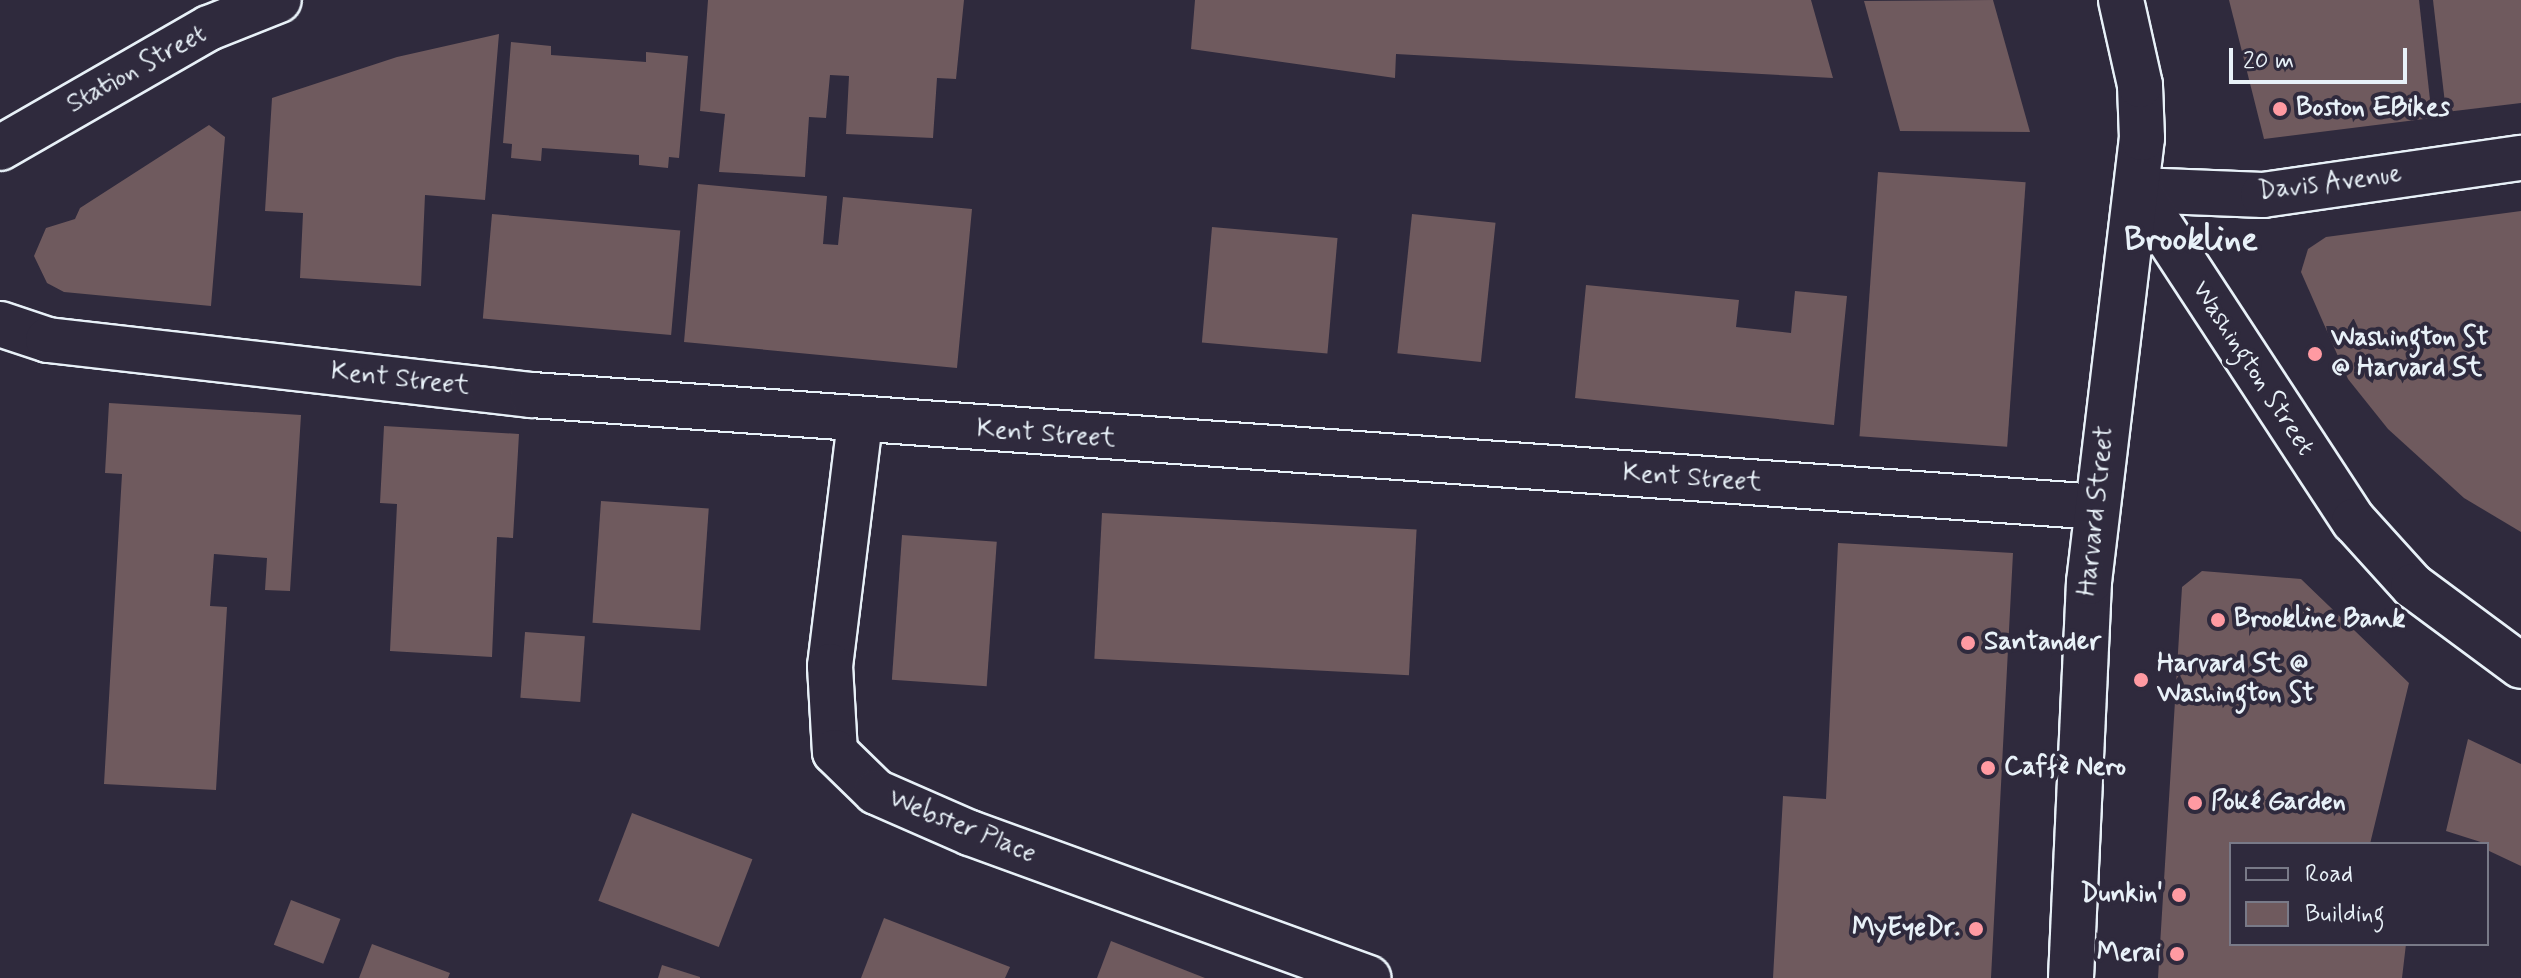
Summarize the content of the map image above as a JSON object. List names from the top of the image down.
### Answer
{
  "streets": {
    "street": [
      "Station Street",
      "Davis Avenue",
      "Washington Street",
      "Kent Street",
      "Harvard Street",
      "Webster Place"
    ]
  },
  "crossings": [
    ["Davis Avenue", "Washington Street"],
    ["Davis Avenue", "Harvard Street"],
    ["Washington Street", "Harvard Street"],
    ["Kent Street", "Harvard Street"],
    ["Kent Street", "Webster Place"]
  ],
  "districts": ["Brookline"],
  "places": [
    "Boston EBikes",
    "Washington St @ Harvard St",
    "Brookline Bank",
    "Santander",
    "Harvard St @ Washington St",
    "Caffè Nero",
    "Poké Garden",
    "Dunkin'",
    "MyEyeDr.",
    "Merai"
  ],
  "legend": ["Road", "Building"],
  "scale_bar": "20 m"
}
